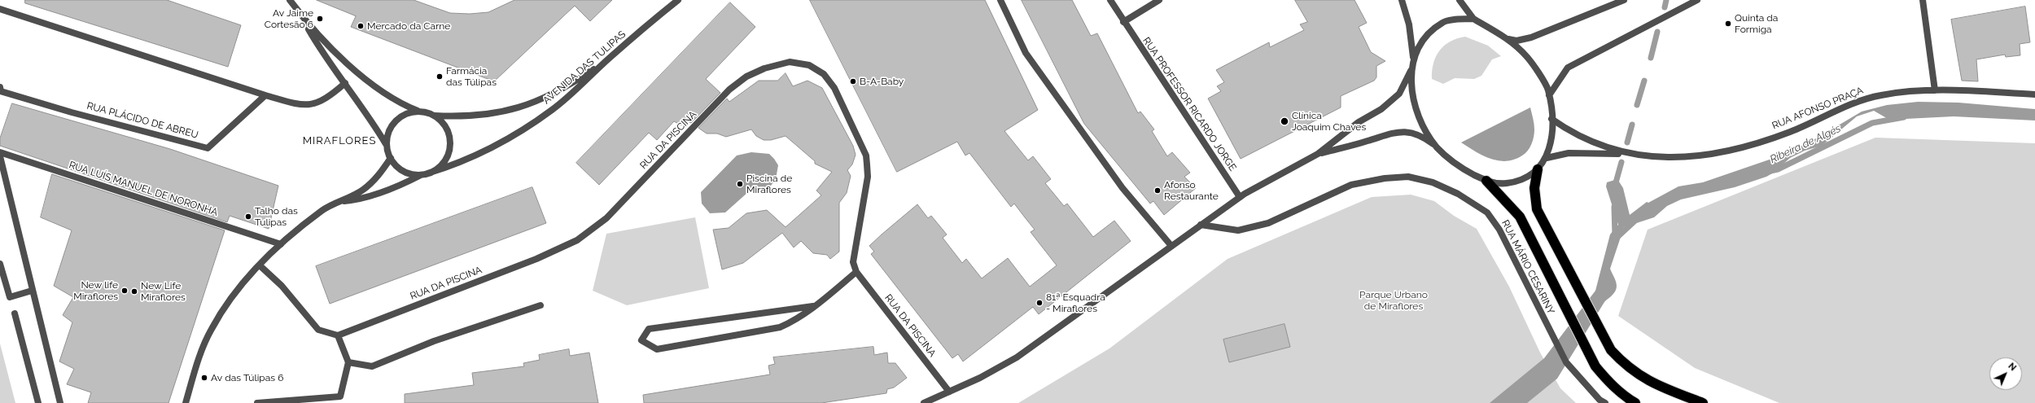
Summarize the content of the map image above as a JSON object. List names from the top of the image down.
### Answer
{
  "streets": {
    "street": [
      "AVENIDA DAS TULIPAS",
      "RUA PROFESSOR RICARDO JORGE",
      "RUA AFONSO PRAÇA",
      "RUA PLÁCIDO DE ABREU",
      "RUA DA PISCINA",
      "RUA LUÍS MANUEL DE NORONHA",
      "RUA MÁRIO CESARINY"
    ]
  },
  "districts": ["MIRAFLORES"],
  "water": ["Ribeira de Algés"],
  "parks": ["Parque Urbano de Miraflores"],
  "places": [
    "Av Jaime Cortesão 6",
    "Quinta da Formiga",
    "Mercado da Carne",
    "Farmácia das Túlipas",
    "B-A-Baby",
    "Clínica Joaquim Chaves",
    "Piscina de Miraflores",
    "Afonso Restaurante",
    "Talho das Tulipas",
    "New life Miraflores",
    "New Life Miraflores",
    "81ª Esquadra - Miraflores",
    "Av das Túlipas 6"
  ],
  "north": "top right"
}
